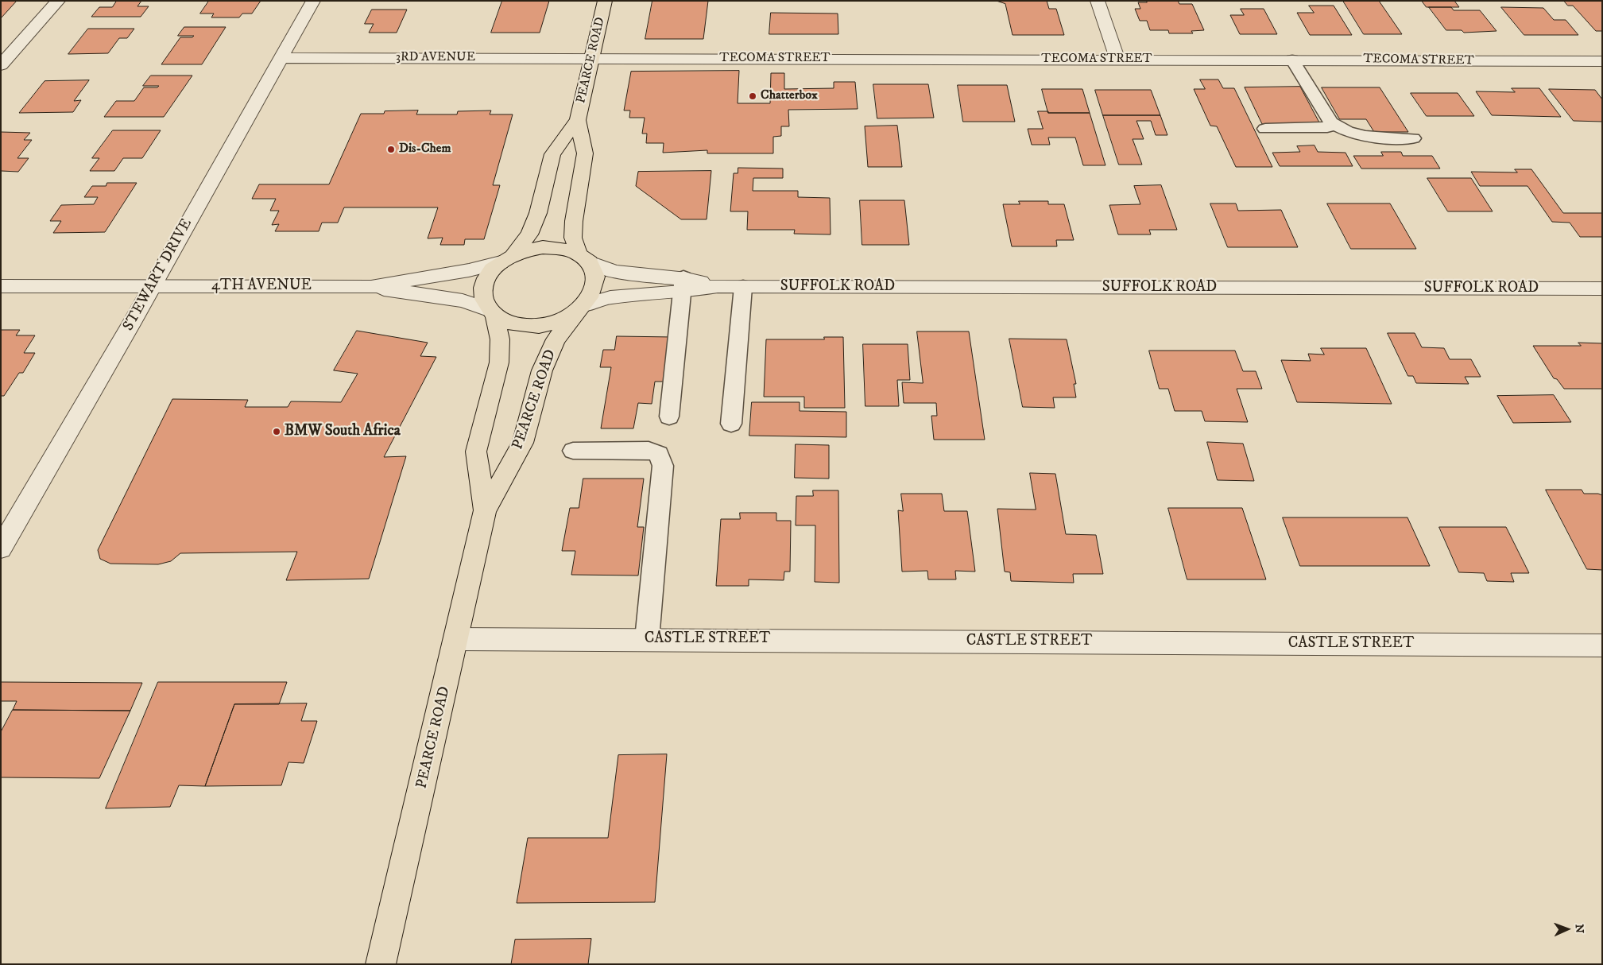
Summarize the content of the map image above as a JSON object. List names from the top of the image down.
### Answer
{
  "streets": {
    "main road": ["PEARCE ROAD"],
    "street": [
      "3RD AVENUE",
      "TECOMA STREET",
      "STEWART DRIVE",
      "4TH AVENUE",
      "SUFFOLK ROAD",
      "CASTLE STREET"
    ]
  },
  "crossings": [
    ["3RD AVENUE", "TECOMA STREET"],
    ["3RD AVENUE", "PEARCE ROAD"],
    ["3RD AVENUE", "STEWART DRIVE"],
    ["TECOMA STREET", "PEARCE ROAD"],
    ["PEARCE ROAD", "4TH AVENUE"],
    ["PEARCE ROAD", "SUFFOLK ROAD"],
    ["PEARCE ROAD", "CASTLE STREET"],
    ["STEWART DRIVE", "4TH AVENUE"],
    ["4TH AVENUE", "SUFFOLK ROAD"]
  ],
  "places": ["Chatterbox", "Dis-Chem", "BMW South Africa"],
  "north": "right"
}
